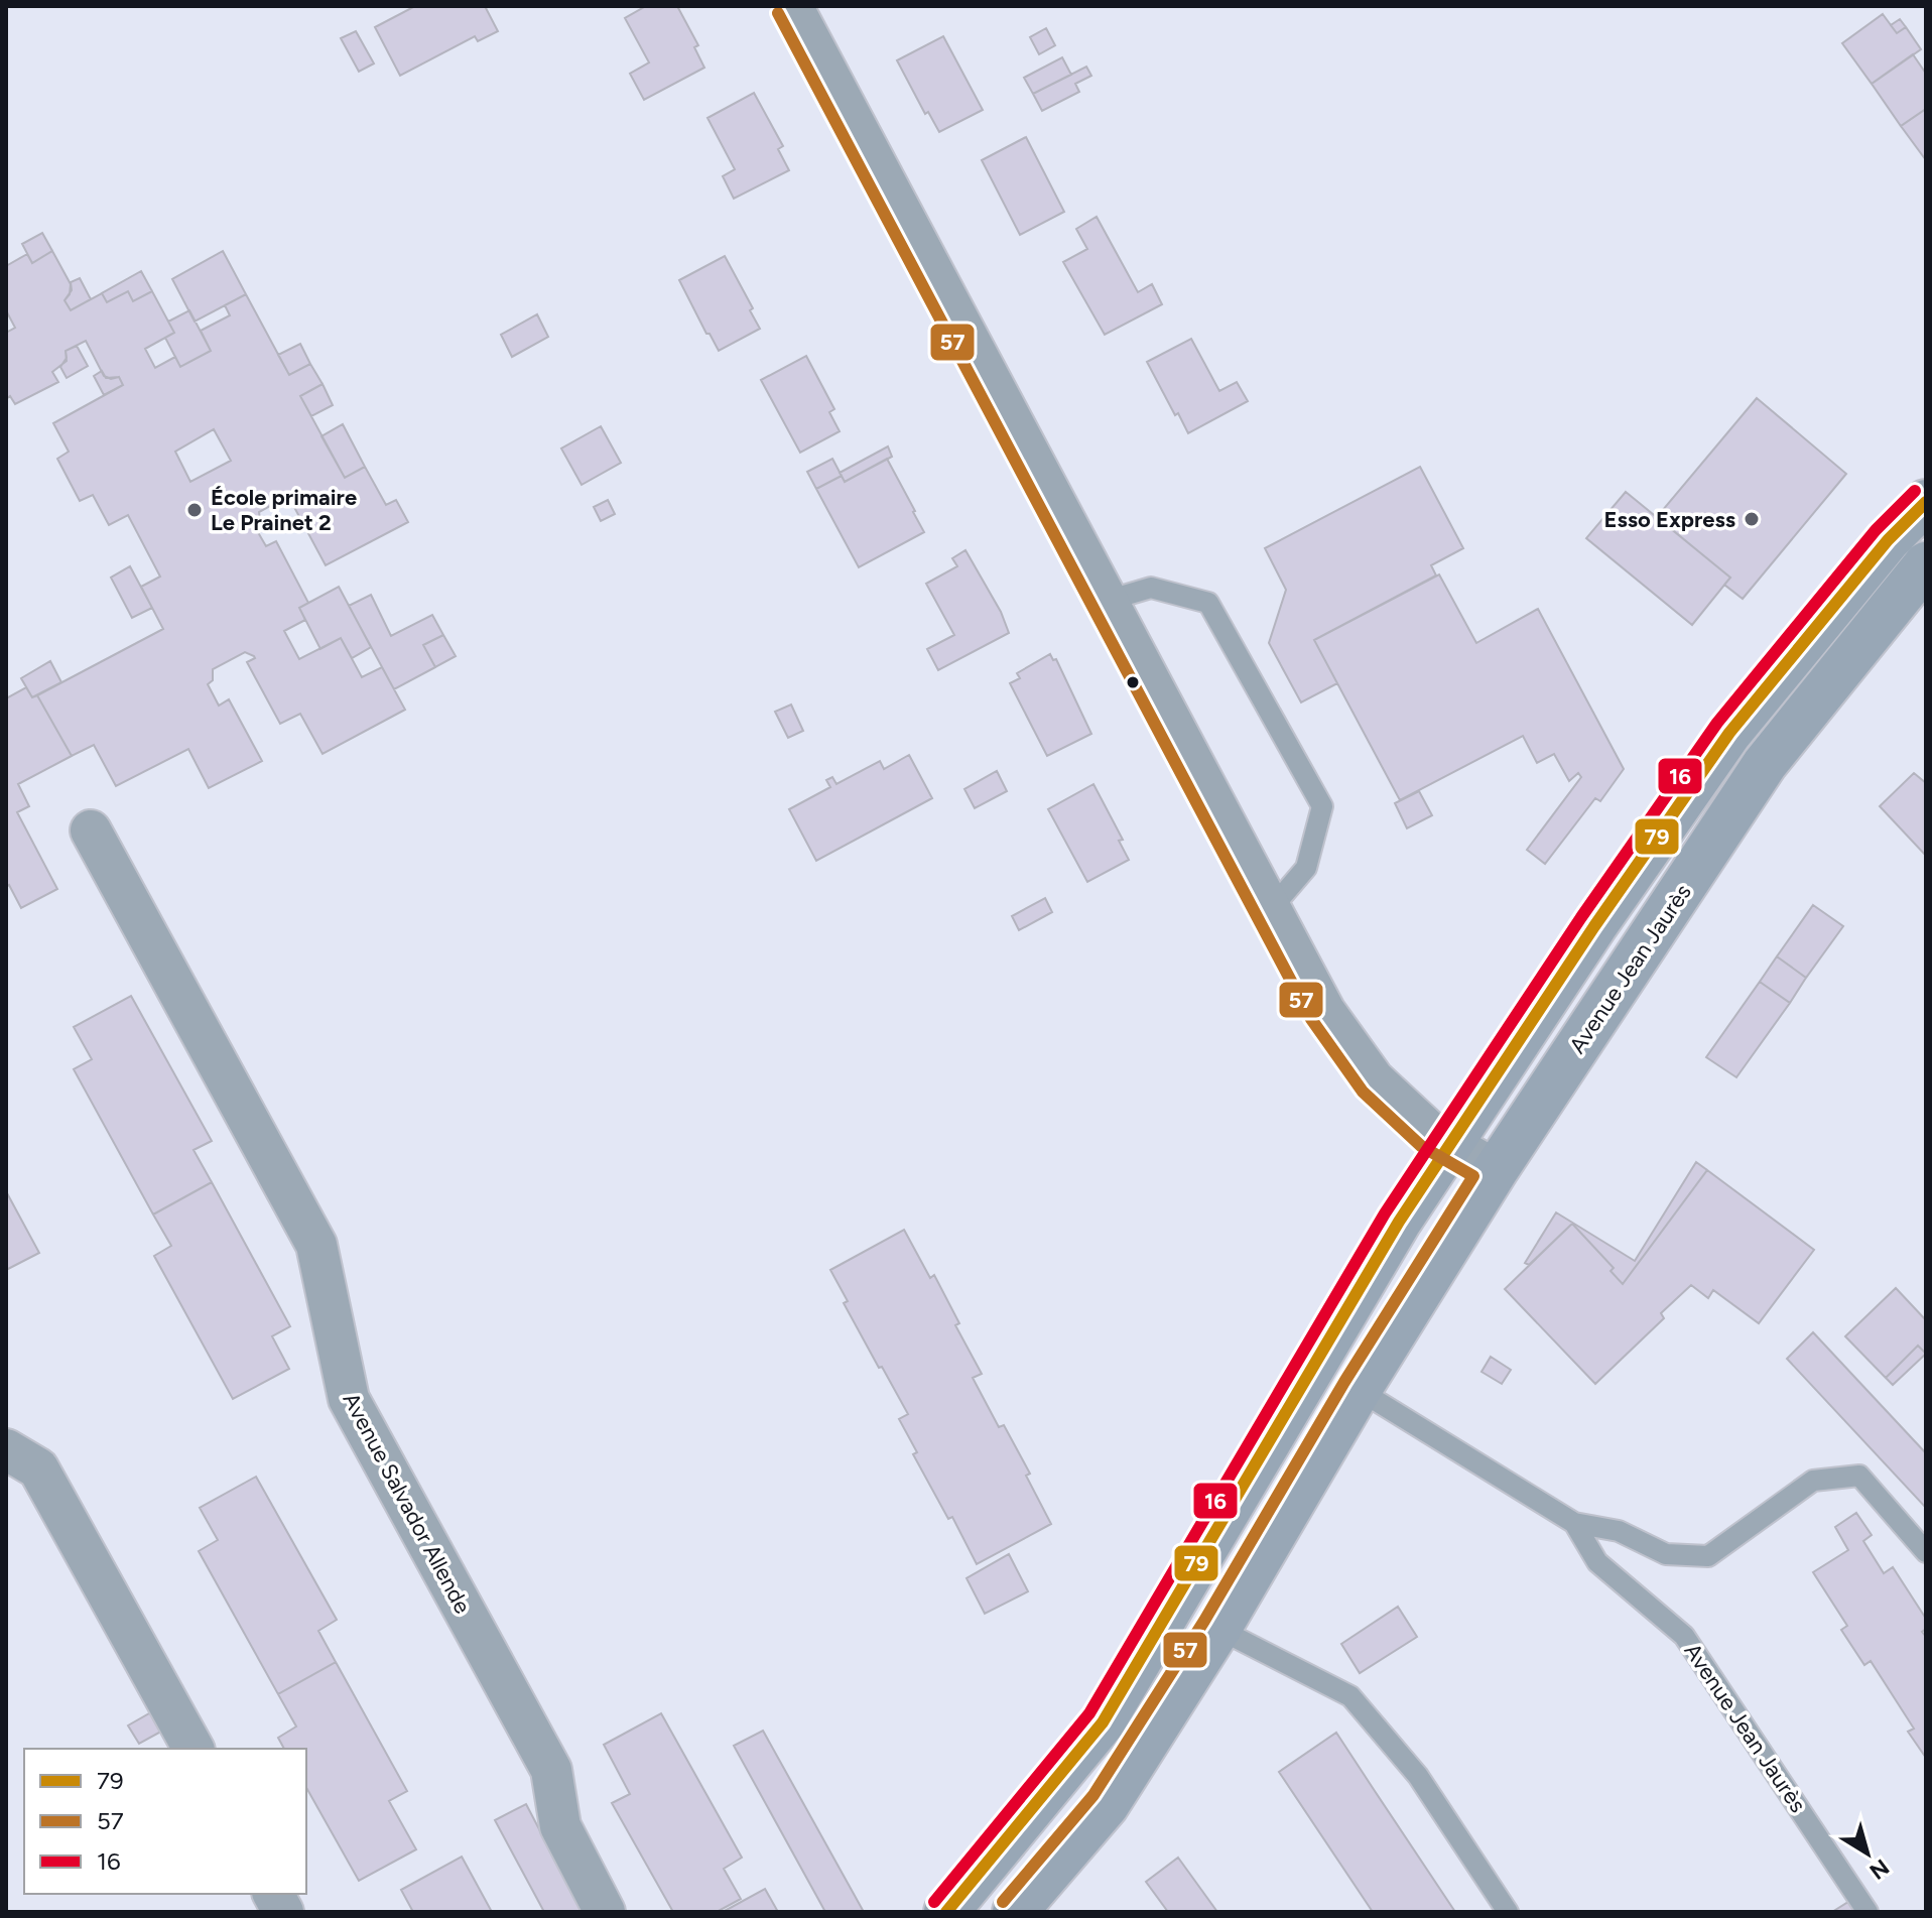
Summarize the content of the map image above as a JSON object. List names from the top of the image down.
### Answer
{
  "streets": {
    "main road": ["Avenue Jean Jaurès"],
    "street": ["Avenue Salvador Allende"]
  },
  "places": ["École primaire Le Prainet 2", "Esso Express"],
  "lines": ["transit line 57", "transit line 16", "transit line 79"],
  "legend": ["79", "57", "16"],
  "north": "bottom right"
}
